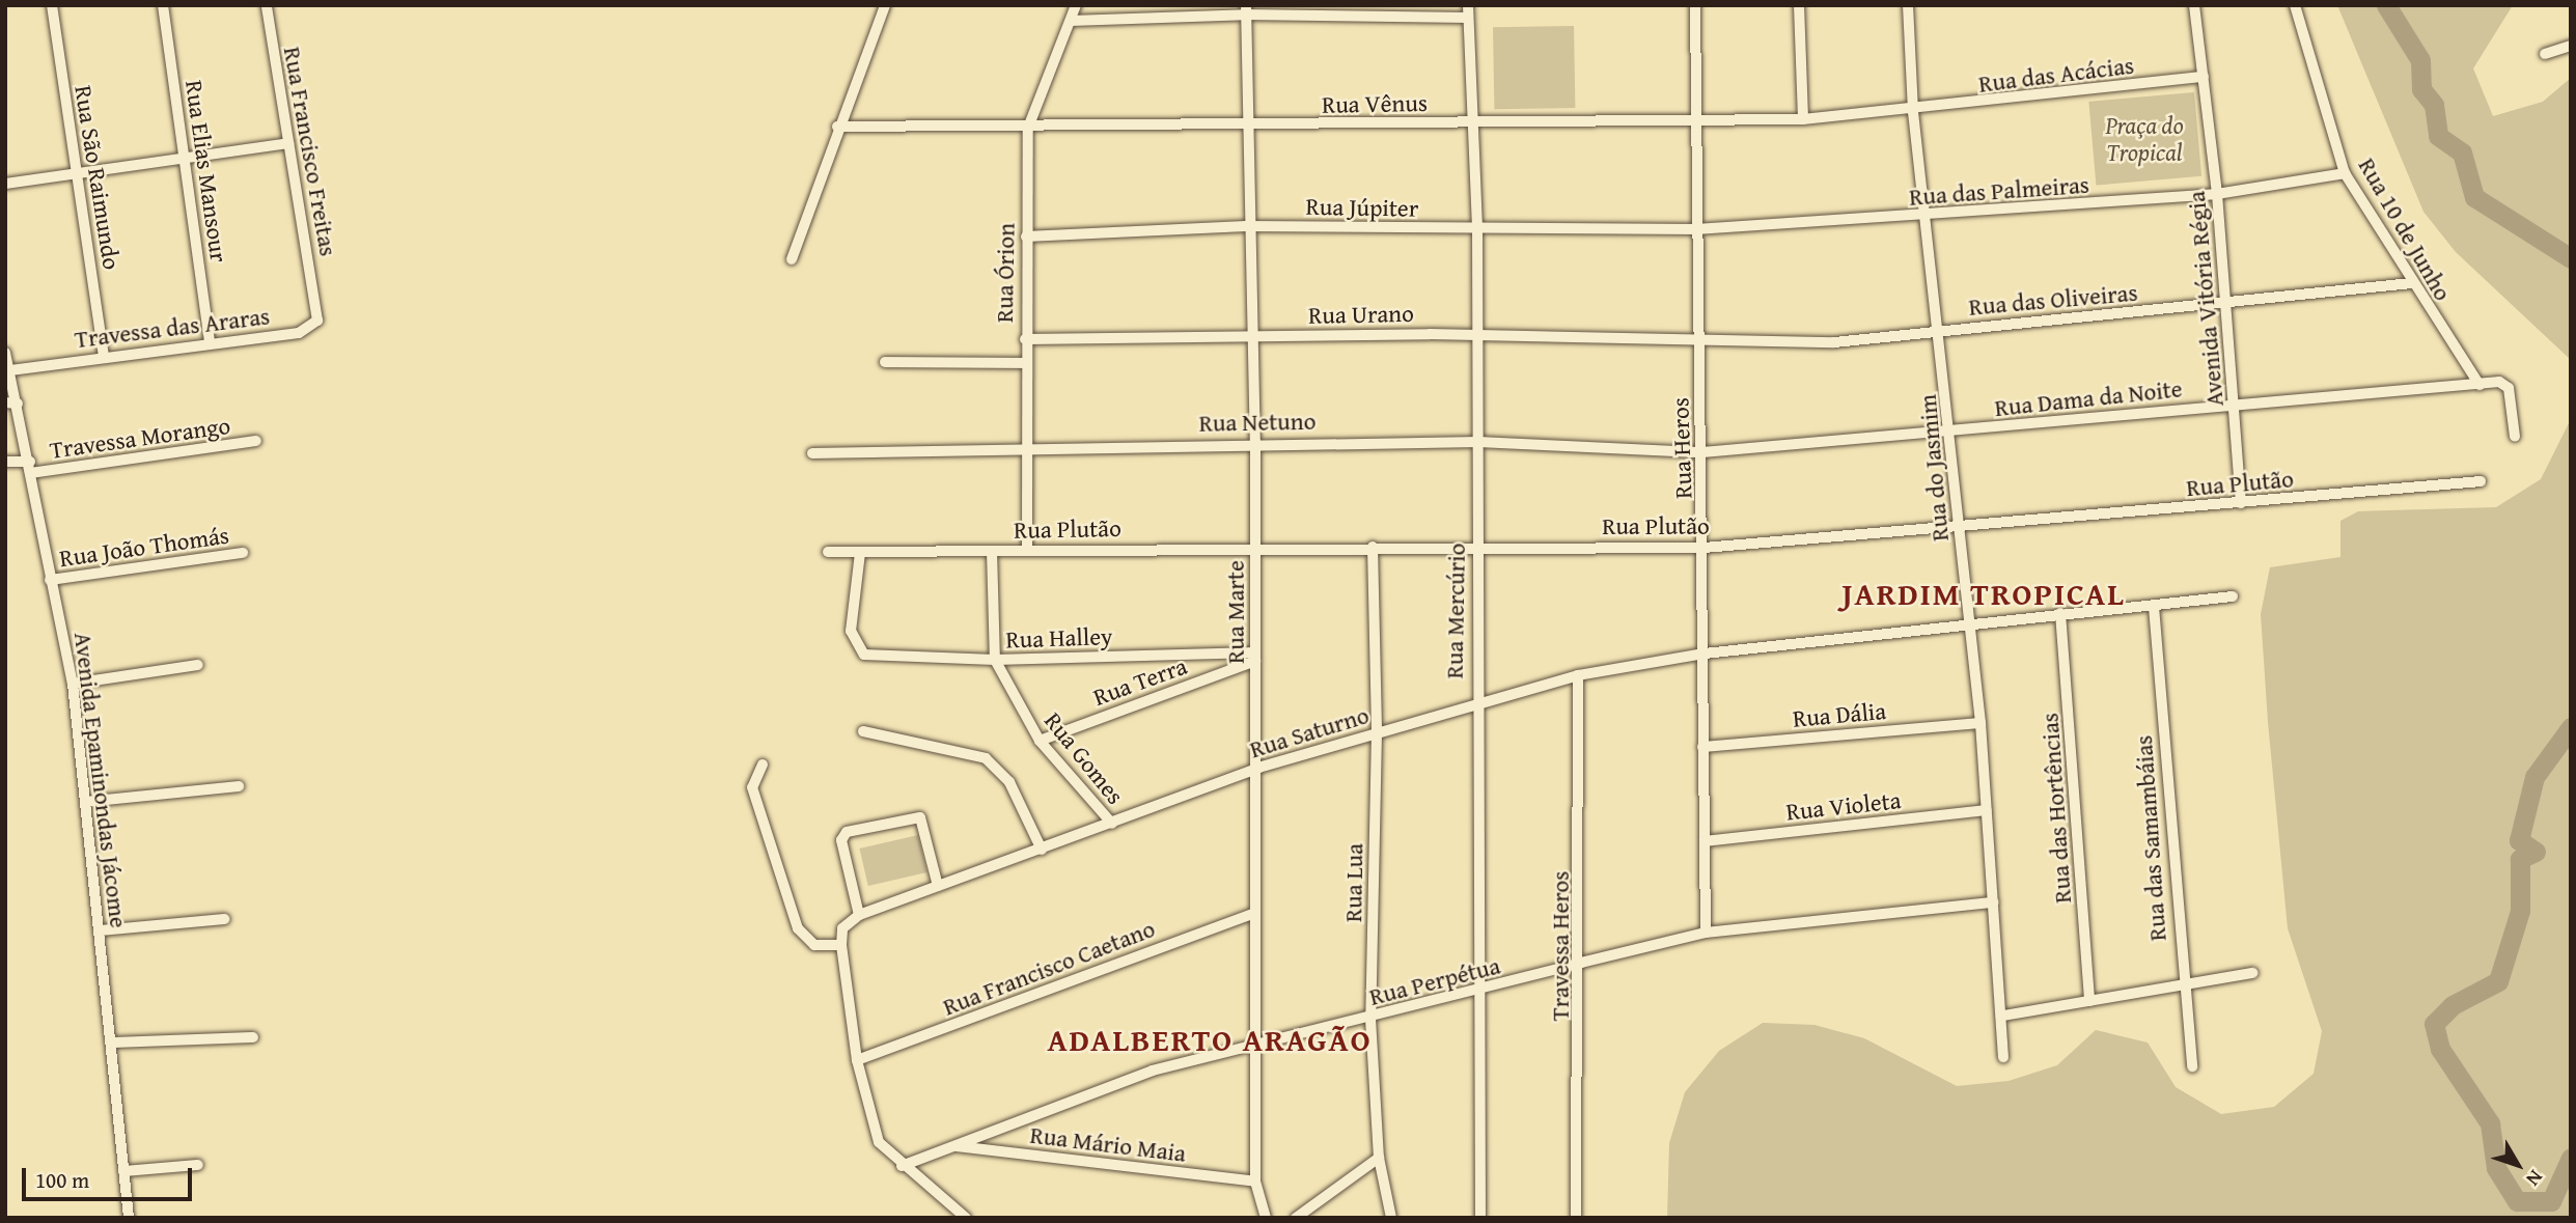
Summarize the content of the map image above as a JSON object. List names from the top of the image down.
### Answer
{
  "streets": {
    "street": [
      "Rua das Acácias",
      "Rua Vênus",
      "Rua Francisco Freitas",
      "Rua Elias Mansour",
      "Rua São Raimundo",
      "Rua das Palmeiras",
      "Rua Júpiter",
      "Rua 10 de Junho",
      "Rua Órion",
      "Avenida Vitória Régia",
      "Rua das Oliveiras",
      "Rua Urano",
      "Travessa das Araras",
      "Rua Dama da Noite",
      "Rua Netuno",
      "Travessa Morango",
      "Rua Heros",
      "Rua do Jasmim",
      "Rua Plutão",
      "Rua João Thomás",
      "Rua Mercúrio",
      "Rua Marte",
      "Rua Halley",
      "Rua Terra",
      "Rua Dália",
      "Rua Saturno",
      "Rua Gomes",
      "Avenida Epaminondas Jácome",
      "Rua Violeta",
      "Rua das Hortências",
      "Rua das Samambáias",
      "Rua Lua",
      "Travessa Heros",
      "Rua Francisco Caetano",
      "Rua Perpétua",
      "Rua Mário Maia"
    ]
  },
  "crossings": [
    ["Rua das Acácias", "Rua Vênus"],
    ["Rua das Acácias", "Avenida Vitória Régia"],
    ["Rua das Acácias", "Rua do Jasmim"],
    ["Rua Vênus", "Rua Órion"],
    ["Rua Vênus", "Rua Heros"],
    ["Rua Vênus", "Rua do Jasmim"],
    ["Rua Vênus", "Rua Mercúrio"],
    ["Rua Vênus", "Rua Marte"],
    ["Rua Francisco Freitas", "Travessa das Araras"],
    ["Rua Elias Mansour", "Travessa das Araras"],
    ["Rua São Raimundo", "Travessa das Araras"],
    ["Rua das Palmeiras", "Rua Júpiter"],
    ["Rua das Palmeiras", "Rua 10 de Junho"],
    ["Rua das Palmeiras", "Avenida Vitória Régia"],
    ["Rua das Palmeiras", "Rua Heros"],
    ["Rua das Palmeiras", "Rua do Jasmim"],
    ["Rua Júpiter", "Rua Órion"],
    ["Rua Júpiter", "Rua Heros"],
    ["Rua Júpiter", "Rua Mercúrio"],
    ["Rua Júpiter", "Rua Marte"],
    ["Rua 10 de Junho", "Rua das Oliveiras"],
    ["Rua 10 de Junho", "Rua Dama da Noite"],
    ["Rua Órion", "Rua Urano"],
    ["Rua Órion", "Rua Netuno"],
    ["Rua Órion", "Rua Plutão"],
    ["Avenida Vitória Régia", "Rua das Oliveiras"],
    ["Avenida Vitória Régia", "Rua Dama da Noite"],
    ["Avenida Vitória Régia", "Rua Plutão"],
    ["Rua das Oliveiras", "Rua Urano"],
    ["Rua das Oliveiras", "Rua Heros"],
    ["Rua das Oliveiras", "Rua do Jasmim"],
    ["Rua Urano", "Rua Heros"],
    ["Rua Urano", "Rua Mercúrio"],
    ["Rua Urano", "Rua Marte"],
    ["Travessa das Araras", "Avenida Epaminondas Jácome"],
    ["Rua Dama da Noite", "Rua Netuno"],
    ["Rua Dama da Noite", "Rua Heros"],
    ["Rua Dama da Noite", "Rua do Jasmim"],
    ["Rua Netuno", "Rua Heros"],
    ["Rua Netuno", "Rua Mercúrio"],
    ["Rua Netuno", "Rua Marte"],
    ["Travessa Morango", "Avenida Epaminondas Jácome"],
    ["Rua Heros", "Rua Plutão"],
    ["Rua Heros", "Rua Dália"],
    ["Rua Heros", "Rua Saturno"],
    ["Rua Heros", "Rua Violeta"],
    ["Rua Heros", "Rua Perpétua"],
    ["Rua do Jasmim", "Rua Plutão"],
    ["Rua do Jasmim", "Rua Dália"],
    ["Rua do Jasmim", "Rua Saturno"],
    ["Rua do Jasmim", "Rua Violeta"],
    ["Rua do Jasmim", "Rua Perpétua"],
    ["Rua Plutão", "Rua Mercúrio"],
    ["Rua Plutão", "Rua Marte"],
    ["Rua Plutão", "Rua Halley"],
    ["Rua Plutão", "Rua Gomes"],
    ["Rua Plutão", "Rua Lua"],
    ["Rua João Thomás", "Avenida Epaminondas Jácome"],
    ["Rua Mercúrio", "Rua Saturno"],
    ["Rua Mercúrio", "Rua Perpétua"],
    ["Rua Marte", "Rua Halley"],
    ["Rua Marte", "Rua Terra"],
    ["Rua Marte", "Rua Saturno"],
    ["Rua Marte", "Rua Francisco Caetano"],
    ["Rua Marte", "Rua Perpétua"],
    ["Rua Marte", "Rua Mário Maia"],
    ["Rua Halley", "Rua Terra"],
    ["Rua Halley", "Rua Gomes"],
    ["Rua Terra", "Rua Gomes"],
    ["Rua Saturno", "Rua Gomes"],
    ["Rua Saturno", "Rua das Hortências"],
    ["Rua Saturno", "Rua das Samambáias"],
    ["Rua Saturno", "Rua Lua"],
    ["Rua Saturno", "Travessa Heros"],
    ["Rua Lua", "Rua Perpétua"],
    ["Travessa Heros", "Rua Perpétua"],
    ["Rua Perpétua", "Rua Mário Maia"]
  ],
  "districts": ["JARDIM TROPICAL", "ADALBERTO ARAGÃO"],
  "parks": ["Praça do Tropical"],
  "scale_bar": "100 m",
  "north": "bottom right"
}
